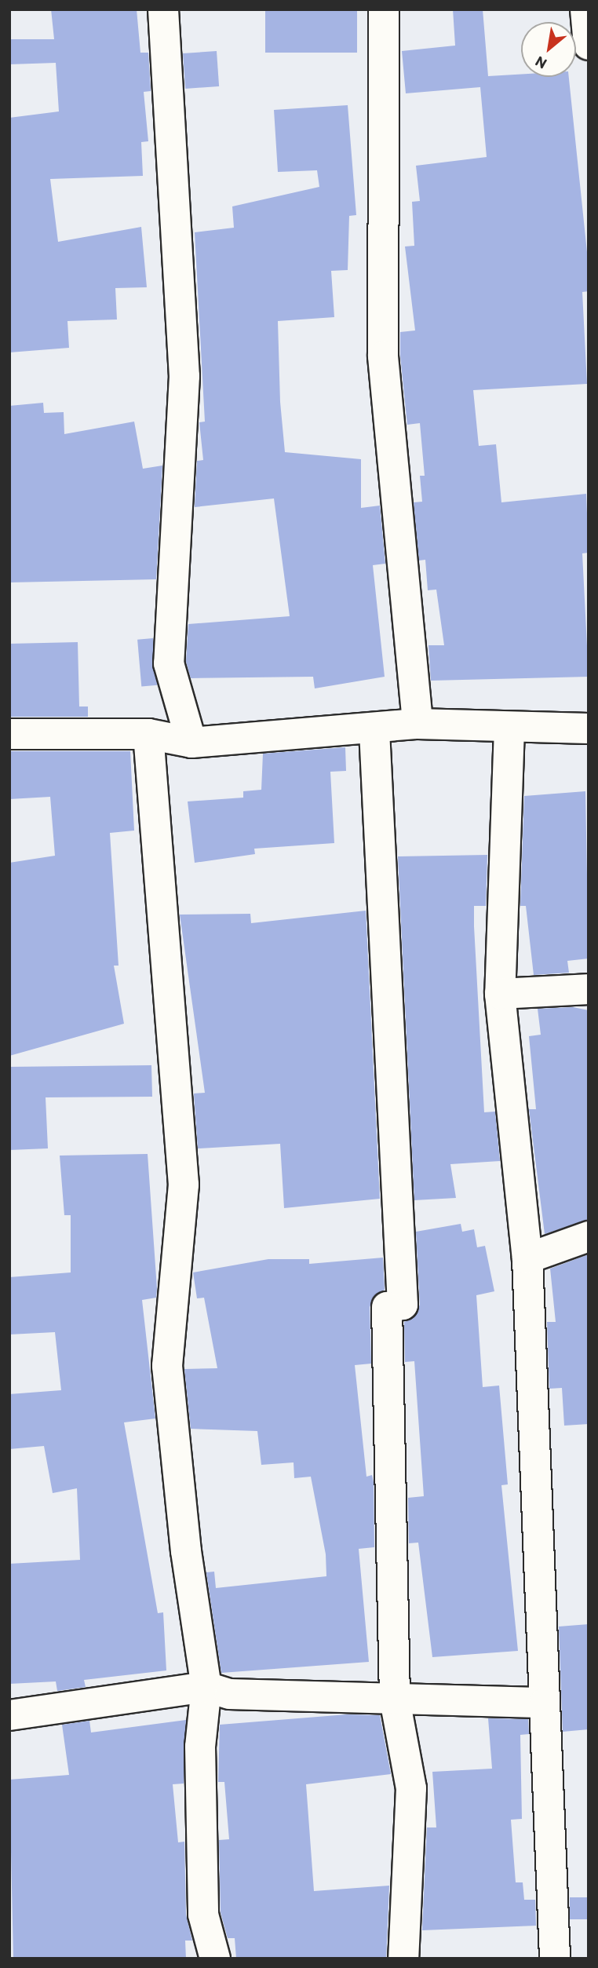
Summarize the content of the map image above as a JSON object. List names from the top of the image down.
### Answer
{
  "north": "bottom left"
}
